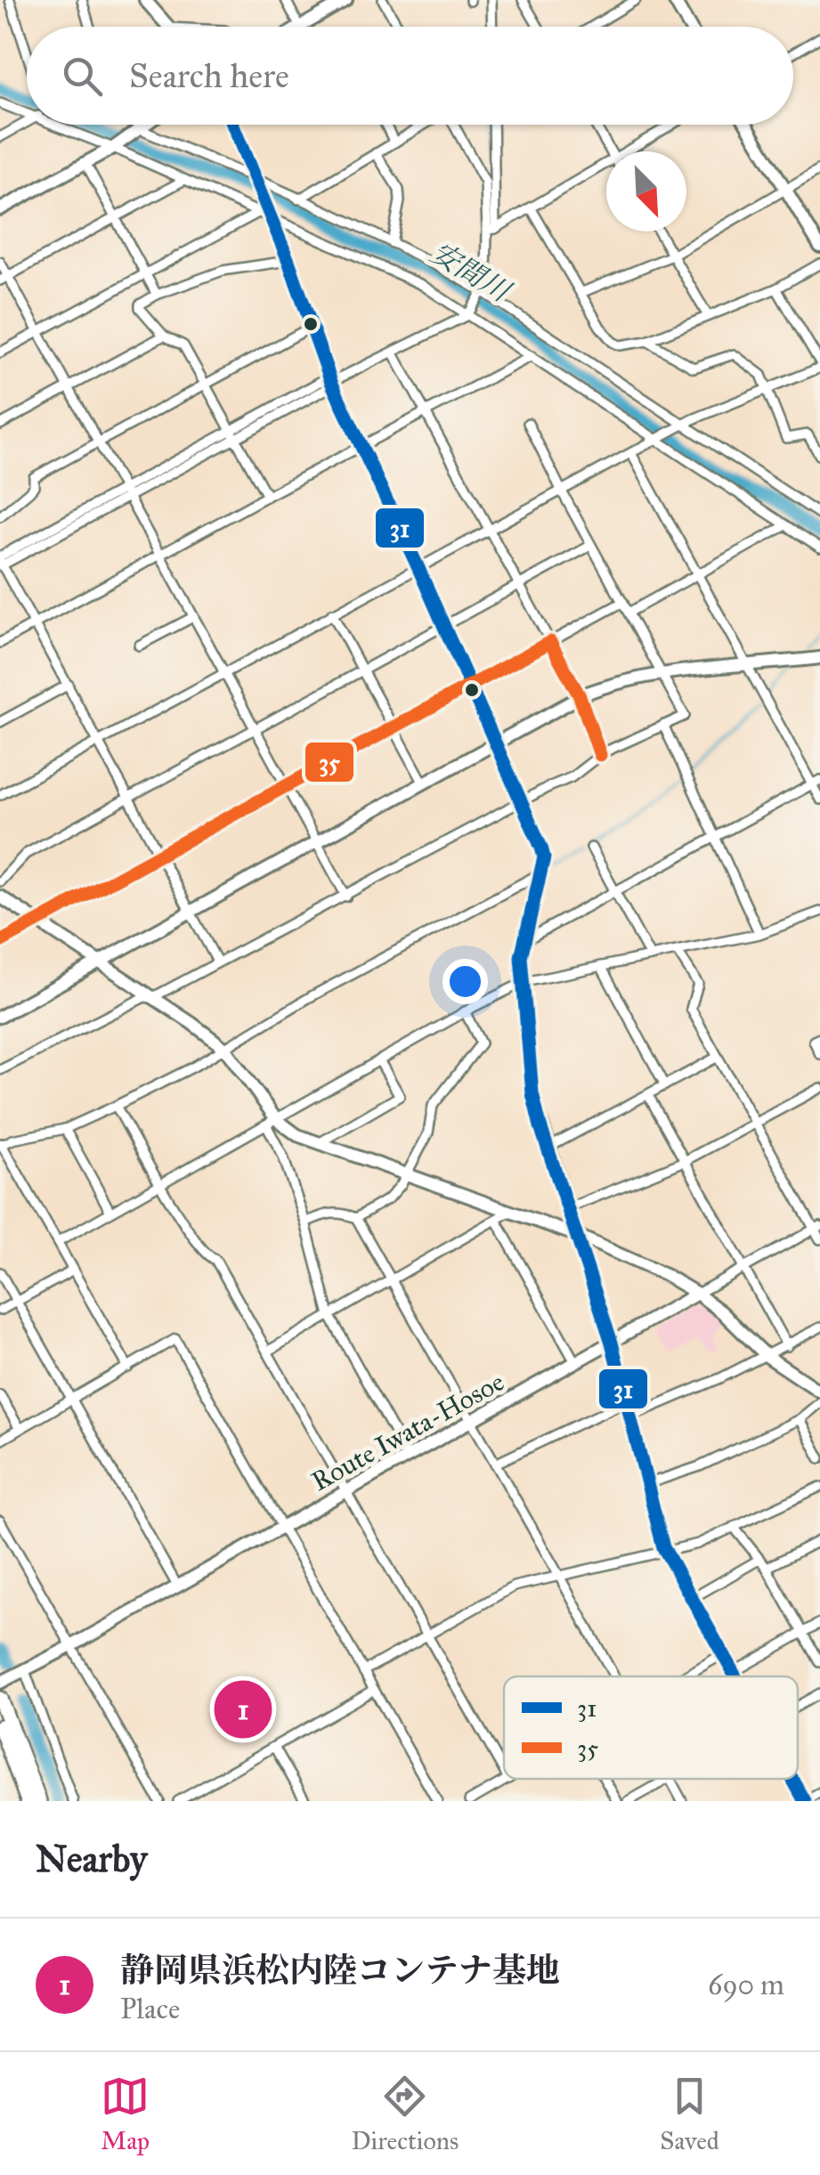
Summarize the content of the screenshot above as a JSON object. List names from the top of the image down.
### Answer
{
  "streets": {
    "street": ["Route Iwata-Hosoe"]
  },
  "water": ["安間川"],
  "lines": ["transit line 31", "transit line 35"],
  "legend": ["31", "35"],
  "north": "bottom right",
  "page": {
    "search": "Search here",
    "pins": "1",
    "heading": "Nearby",
    "list": [
      {
        "mark": "1",
        "name": "静岡県浜松内陸コンテナ基地",
        "note": "Place",
        "value": "690 m"
      }
    ],
    "nav": ["Map", "Directions", "Saved"]
  }
}
